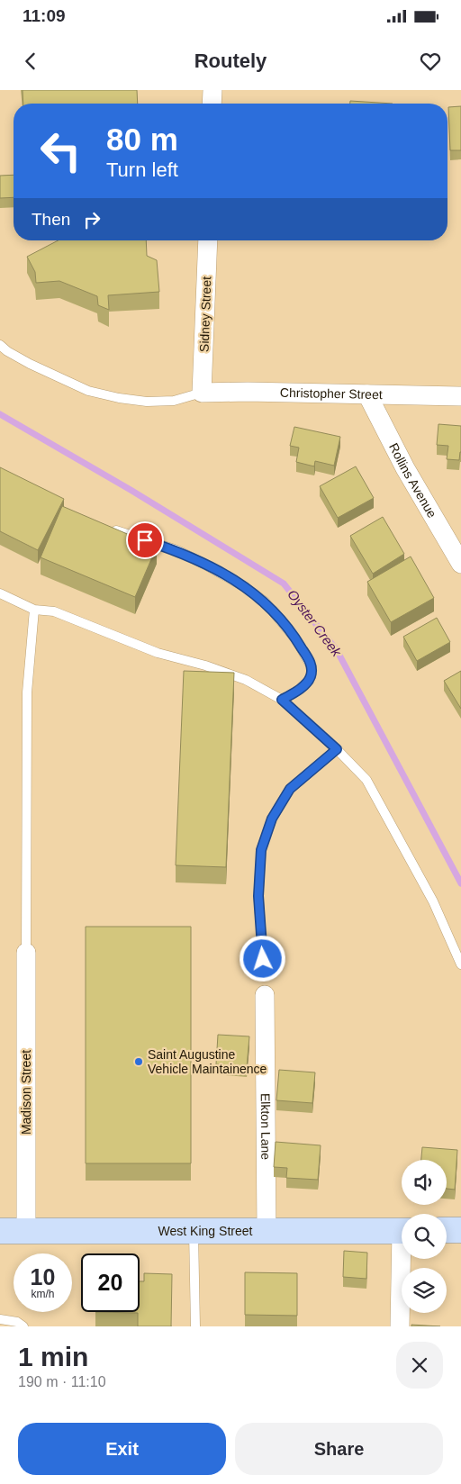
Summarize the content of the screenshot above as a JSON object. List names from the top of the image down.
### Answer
{
  "streets": {
    "main road": ["West King Street"],
    "street": [
      "Sidney Street",
      "Christopher Street",
      "Rollins Avenue",
      "Madison Street",
      "Elkton Lane"
    ]
  },
  "crossings": [
    ["Sidney Street", "Christopher Street"],
    ["Christopher Street", "Rollins Avenue"],
    ["Madison Street", "West King Street"],
    ["Elkton Lane", "West King Street"]
  ],
  "water": ["Oyster Creek"],
  "places": ["Saint Augustine Vehicle Maintainence"],
  "page": {
    "status": "11:09",
    "header": "Routely",
    "turn": ["80 m", "Turn left"],
    "then": "Then",
    "speed": "10 km/h",
    "limit": "20",
    "heading": ["1 min", "190 m · 11:10"],
    "buttons": ["Exit", "Share"]
  }
}
